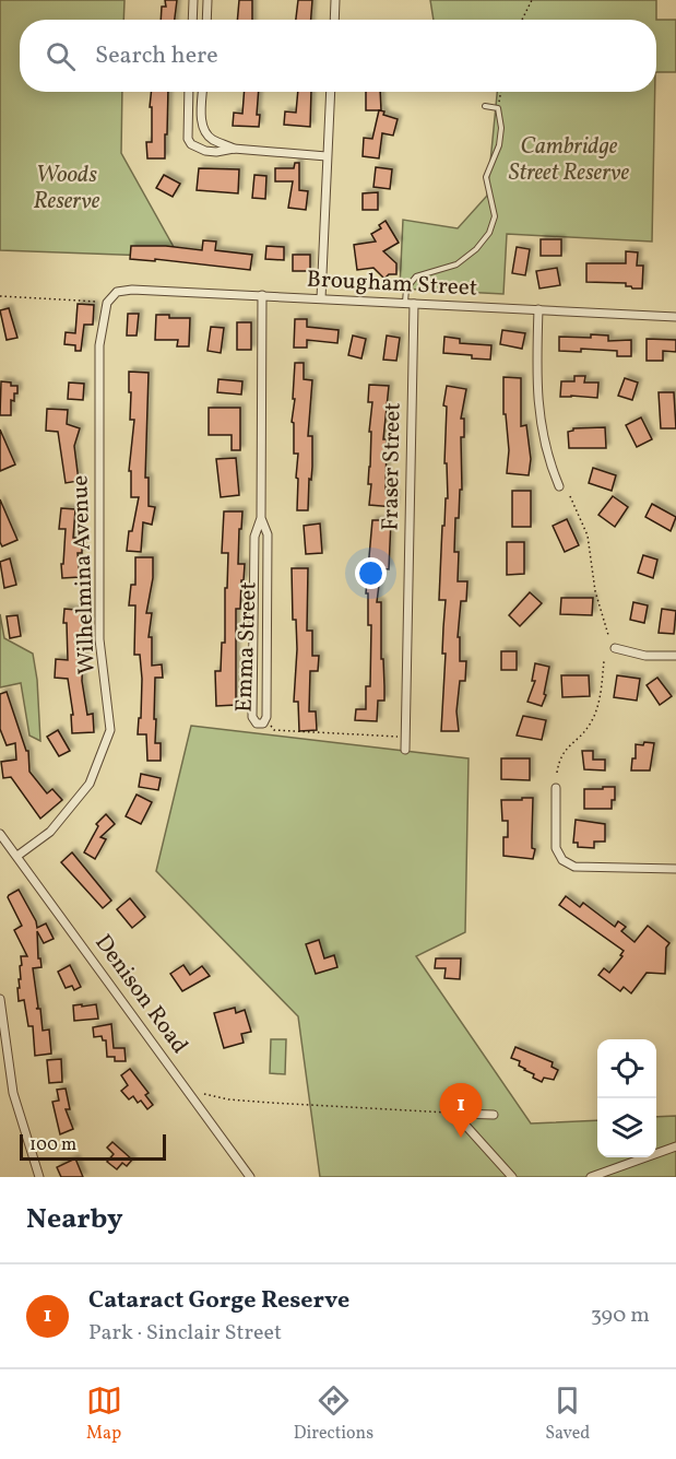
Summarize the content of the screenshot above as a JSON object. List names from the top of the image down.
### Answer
{
  "streets": {
    "street": [
      "Brougham Street",
      "Fraser Street",
      "Wilhelmina Avenue",
      "Emma Street",
      "Denison Road"
    ]
  },
  "crossings": [
    ["Brougham Street", "Fraser Street"],
    ["Brougham Street", "Wilhelmina Avenue"],
    ["Brougham Street", "Emma Street"],
    ["Wilhelmina Avenue", "Denison Road"]
  ],
  "parks": ["Cambridge Street Reserve", "Woods Reserve"],
  "scale_bar": "100 m",
  "page": {
    "search": "Search here",
    "pins": "1",
    "scale": "100 m",
    "heading": "Nearby",
    "list": [
      {
        "mark": "1",
        "name": "Cataract Gorge Reserve",
        "note": "Park · Sinclair Street",
        "value": "390 m"
      }
    ],
    "nav": ["Map", "Directions", "Saved"]
  }
}
